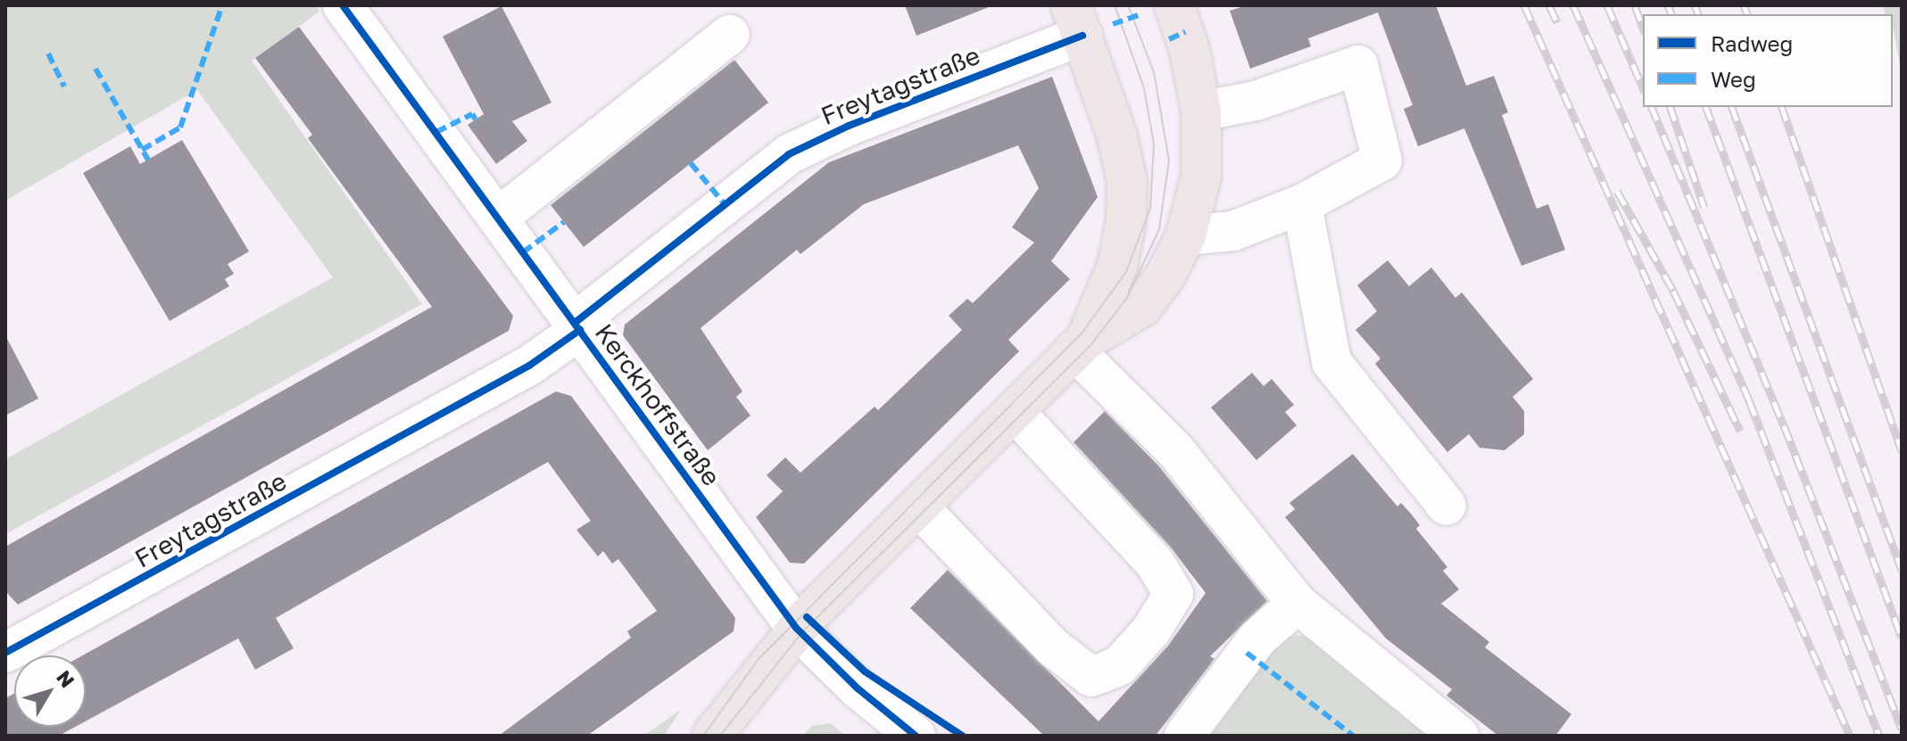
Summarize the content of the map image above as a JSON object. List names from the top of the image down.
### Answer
{
  "streets": {
    "street": ["Freytagstraße", "Kerckhoffstraße"]
  },
  "crossings": [
    ["Freytagstraße", "Kerckhoffstraße"]
  ],
  "legend": ["Radweg", "Weg"],
  "north": "top right"
}
